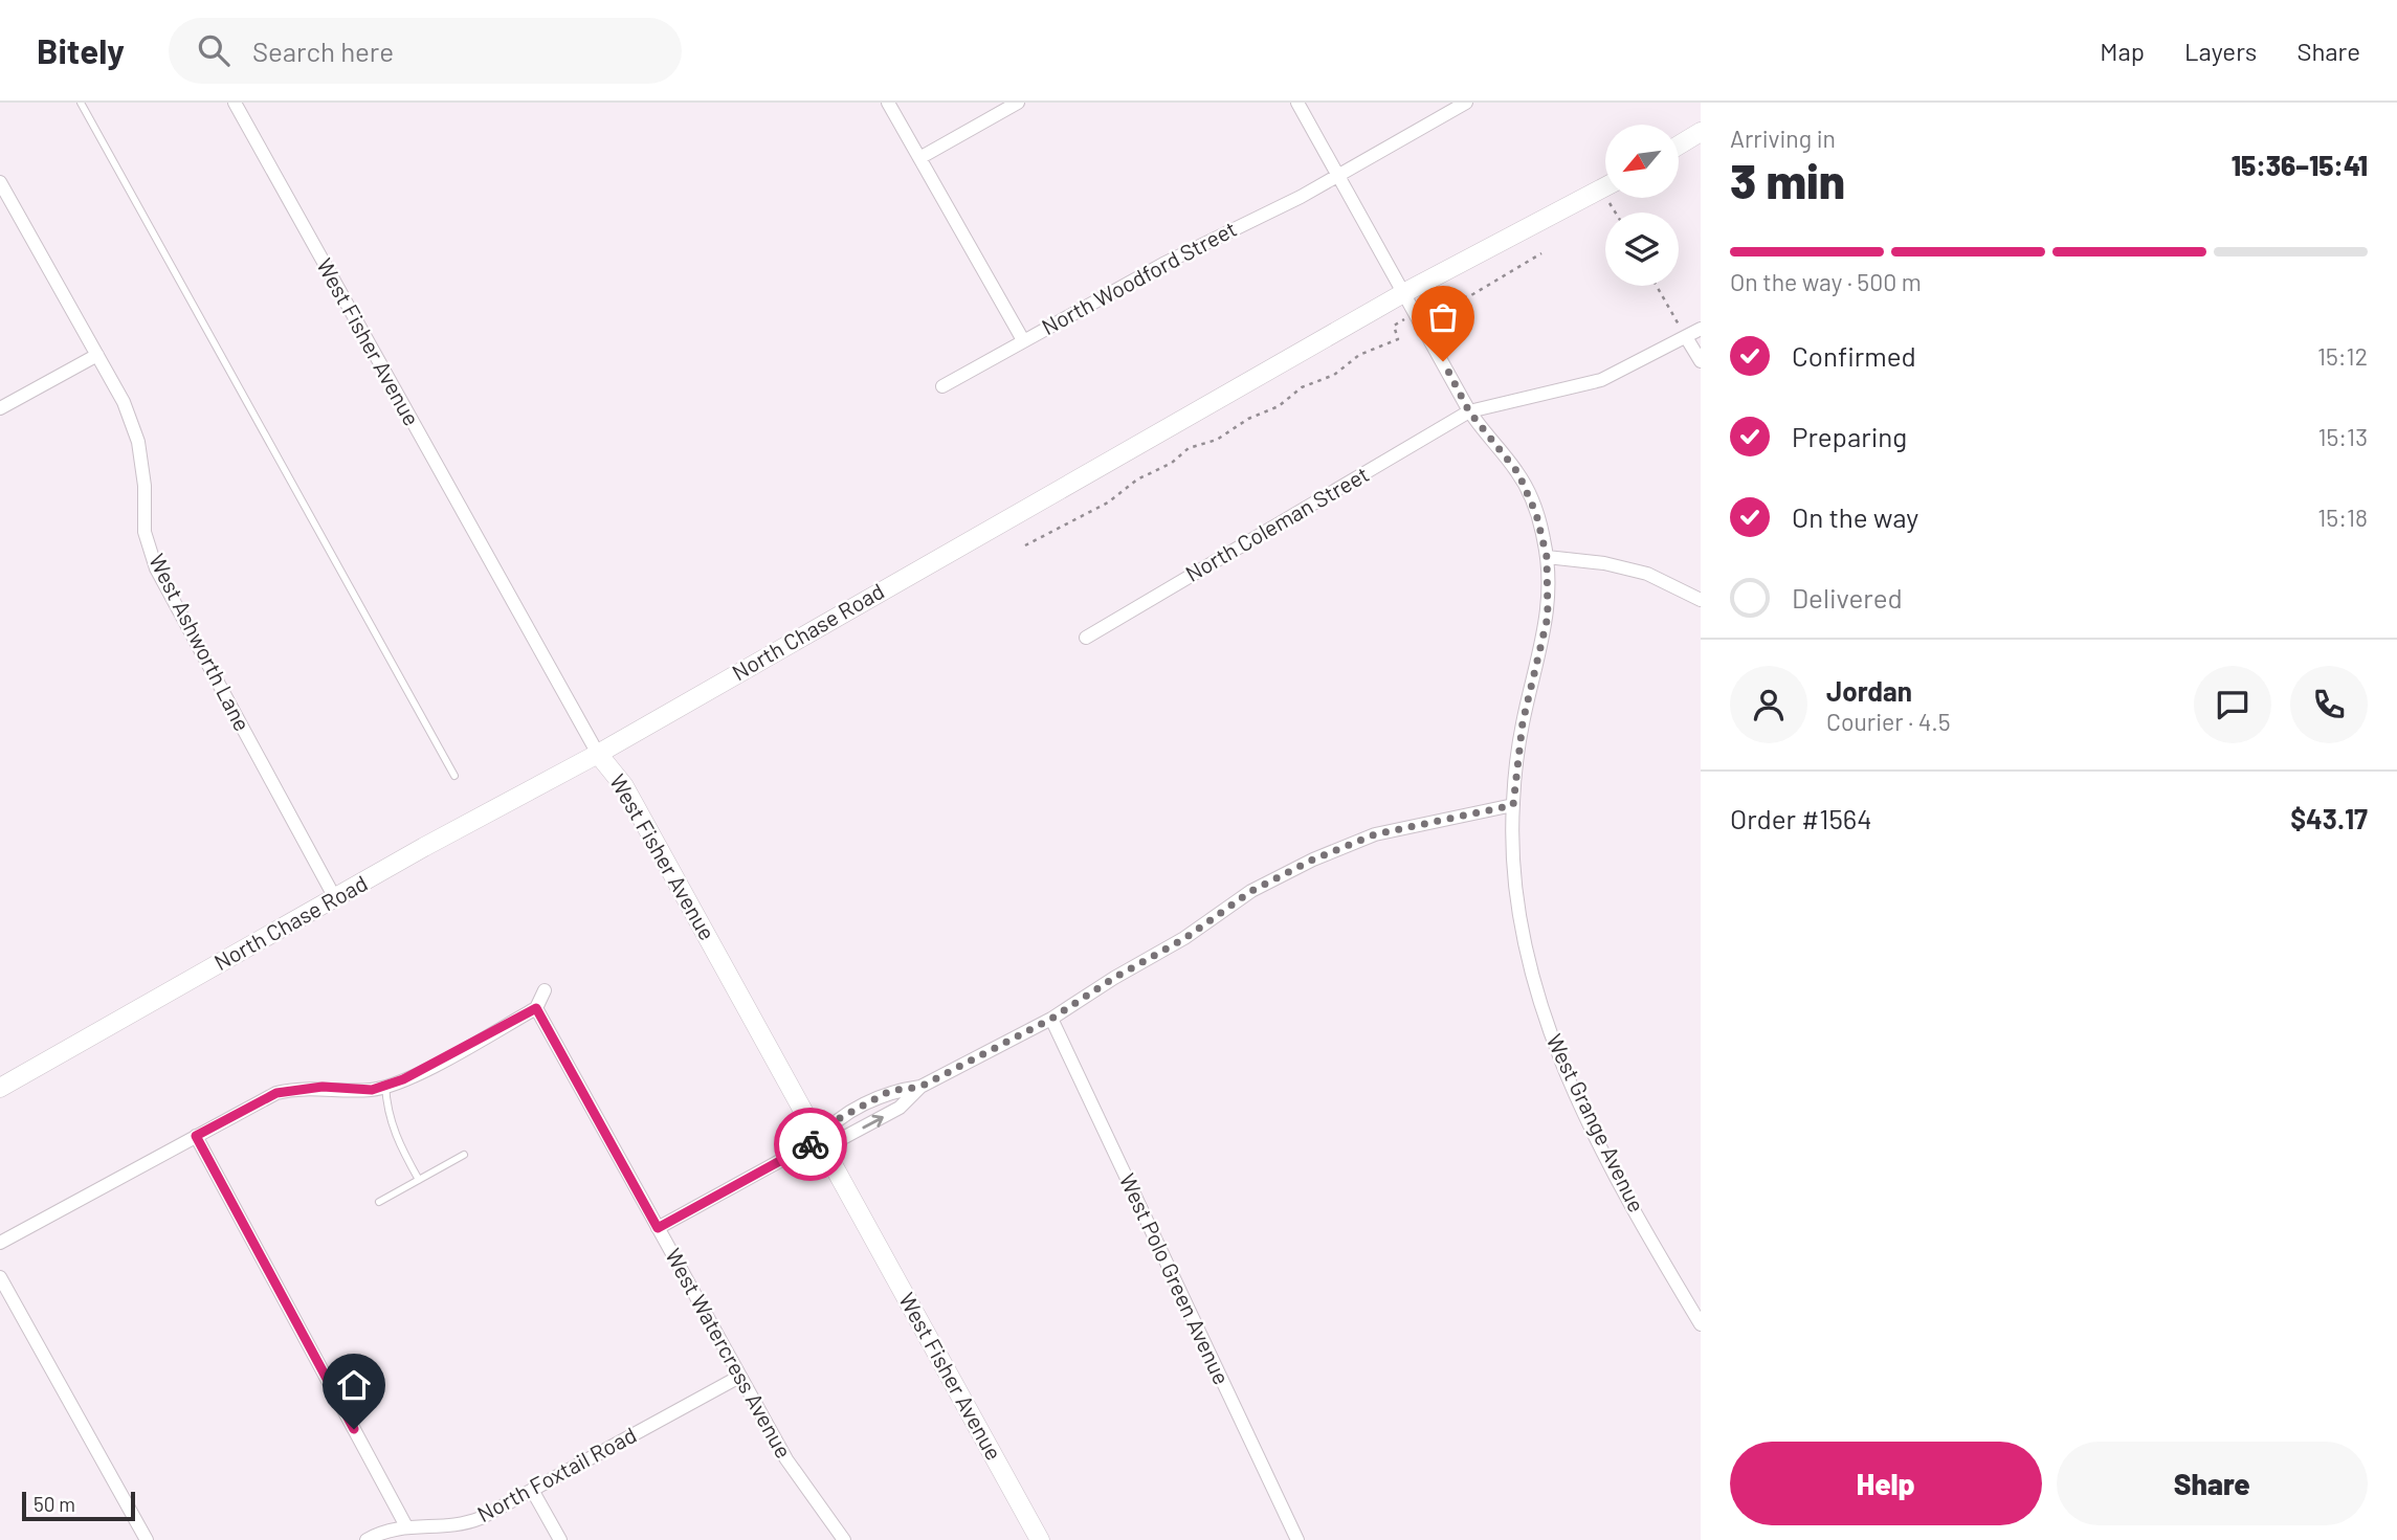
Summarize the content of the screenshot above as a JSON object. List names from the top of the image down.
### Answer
{
  "streets": {
    "street": [
      "North Woodford Street",
      "West Fisher Avenue",
      "North Coleman Street",
      "North Chase Road",
      "West Ashworth Lane",
      "West Grange Avenue",
      "West Polo Green Avenue",
      "West Watercress Avenue",
      "North Foxtail Road"
    ]
  },
  "crossings": [
    ["North Woodford Street", "West Grange Avenue"],
    ["West Fisher Avenue", "North Chase Road"],
    ["North Coleman Street", "West Grange Avenue"],
    ["North Chase Road", "West Ashworth Lane"],
    ["North Chase Road", "West Grange Avenue"],
    ["West Watercress Avenue", "North Foxtail Road"]
  ],
  "scale_bar": "50 m",
  "north": "bottom left",
  "page": {
    "header": "Bitely",
    "search": "Search here",
    "nav": ["Map", "Layers", "Share"],
    "heading": ["3 min", "Arriving in", "15:36–15:41"],
    "panel": [
      "Jordan",
      "Courier · 4.5",
      "Order #1564",
      "$43.17"
    ],
    "bar": "On the way · 500 m",
    "list": [
      ["Confirmed", "15:12"],
      ["Preparing", "15:13"],
      ["On the way", "15:18"],
      "Delivered"
    ],
    "buttons": ["Help", "Share"],
    "scale": "50 m"
  }
}
